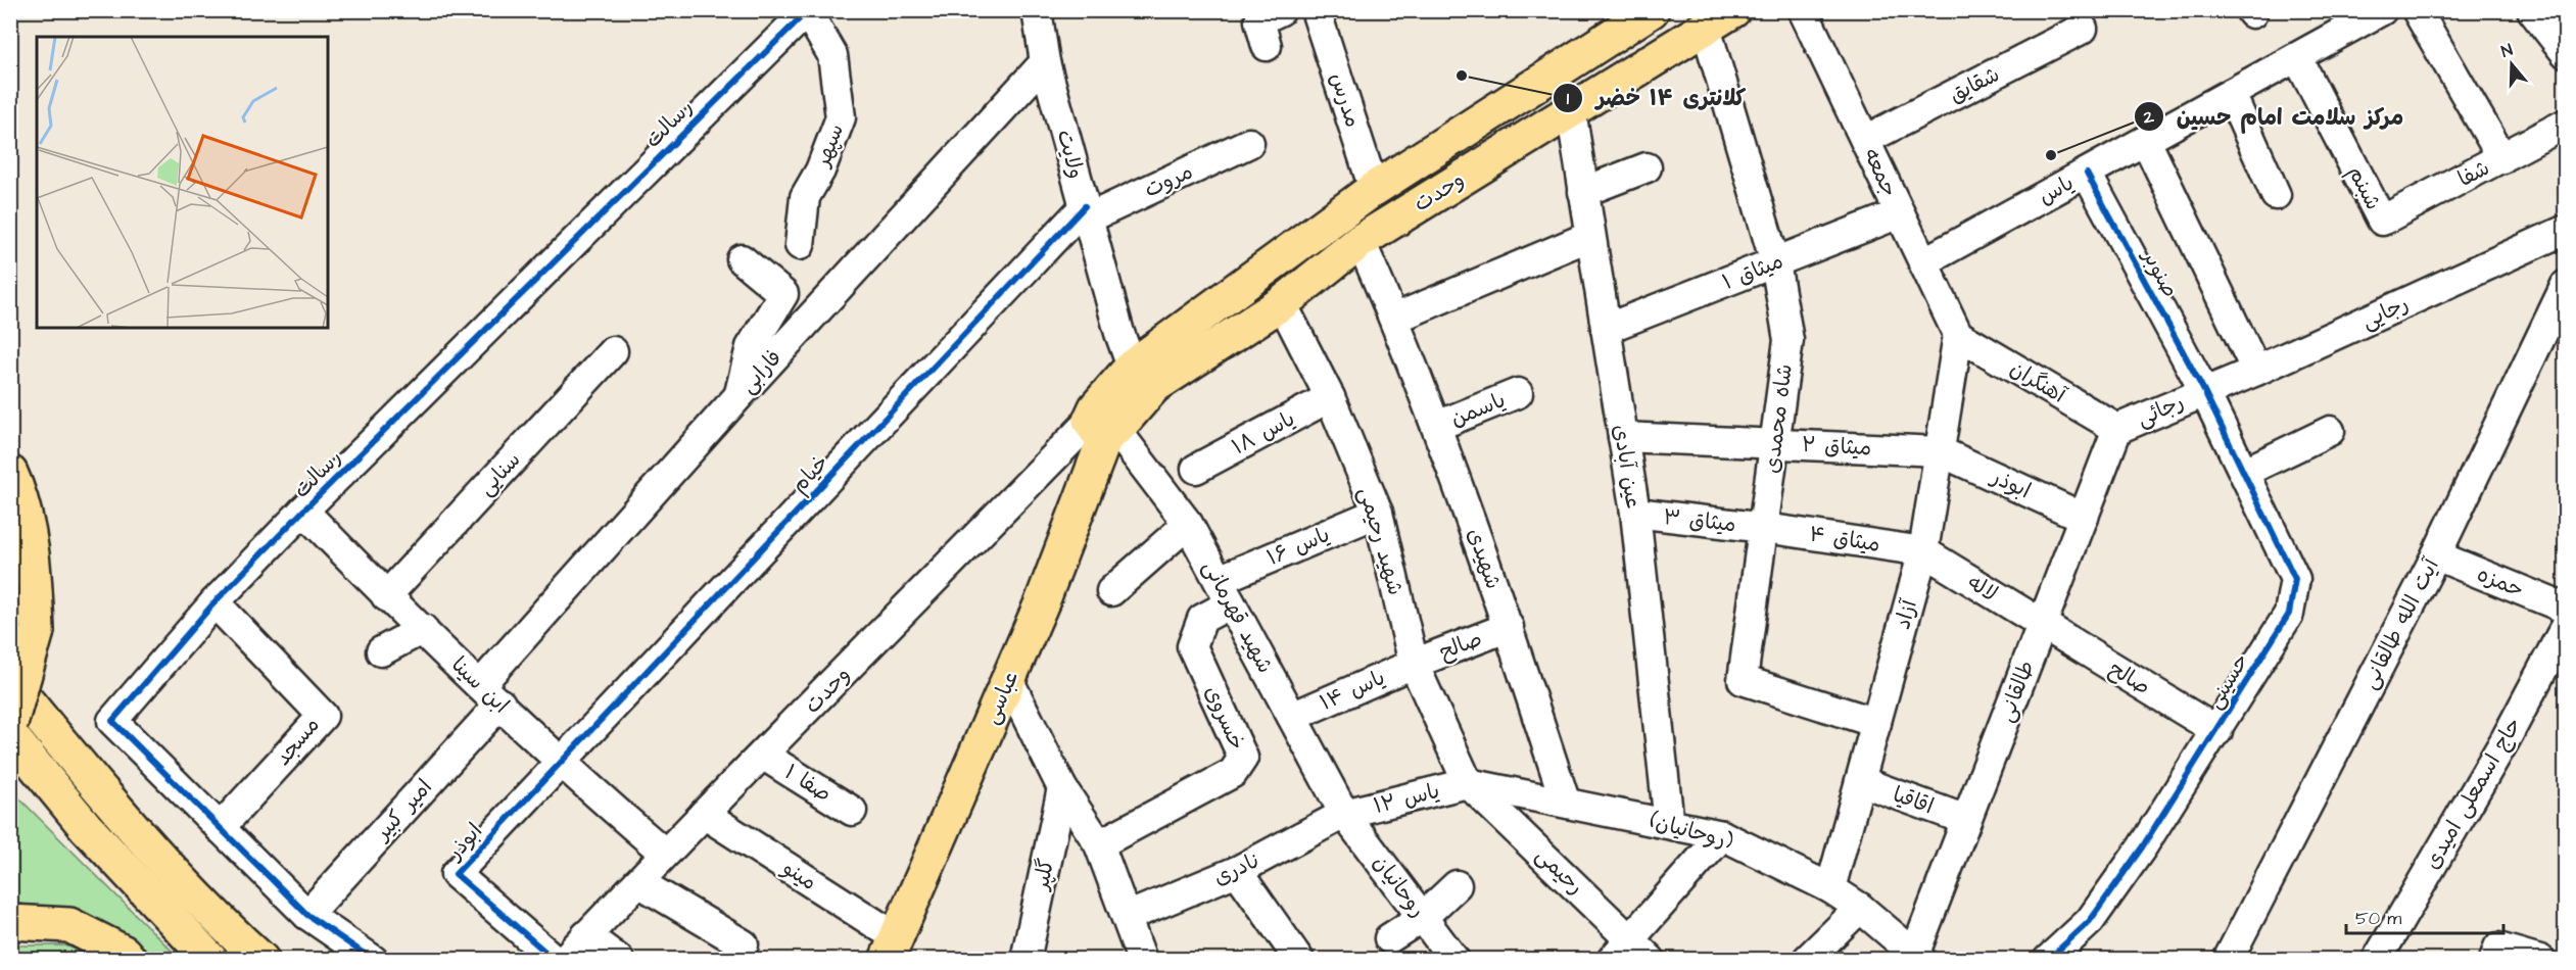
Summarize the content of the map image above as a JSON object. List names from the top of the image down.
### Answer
{
  "streets": {
    "main road": ["وحدت", "عباسی"],
    "street": [
      "شقایق",
      "مدرس",
      "رسالت",
      "سپهر",
      "ولایت",
      "جمعه",
      "شفا",
      "مروت",
      "شبنم",
      "یاس",
      "میثاق ۱",
      "صنوبر",
      "رجایی",
      "فارابی",
      "آهنگران",
      "یاسمن",
      "رجائی",
      "شاه محمدی",
      "یاس ۱۸",
      "میثاق ۲",
      "عین آبادی",
      "سنایی",
      "خیام",
      "ابوذر",
      "میثاق ۳",
      "میثاق ۴",
      "شهید رحیمی",
      "یاس ۱۶",
      "شهیدی",
      "حمزه",
      "لاله",
      "آزاد",
      "شهید قهرمانی",
      "آیت الله طالقانی",
      "صالح",
      "حسینی",
      "ابن سینا",
      "یاس ۱۴",
      "طالقانی",
      "خسروی",
      "مسجد",
      "صفا ۱",
      "حاج اسمعلی امیدی",
      "یاس ۱۲",
      "اقاقیا",
      "امیر کبیر",
      "(روحانیان)",
      "نادری",
      "رحیمی",
      "گلپر",
      "مینو",
      "روحانیان"
    ]
  },
  "crossings": [
    ["شقایق", "جمعه"],
    ["مدرس", "وحدت"],
    ["رسالت", "سپهر"],
    ["رسالت", "ابن سینا"],
    ["رسالت", "مسجد"],
    ["رسالت", "امیر کبیر"],
    ["ولایت", "مروت"],
    ["ولایت", "وحدت"],
    ["ولایت", "فارابی"],
    ["ولایت", "خیام"],
    ["جمعه", "یاس"],
    ["جمعه", "میثاق ۱"],
    ["جمعه", "آهنگران"],
    ["جمعه", "آزاد"],
    ["شفا", "شبنم"],
    ["مروت", "خیام"],
    ["شبنم", "یاس"],
    ["یاس", "صنوبر"],
    ["وحدت", "شاه محمدی"],
    ["وحدت", "عین آبادی"],
    ["وحدت", "شهید رحیمی"],
    ["وحدت", "شهیدی"],
    ["وحدت", "شهید قهرمانی"],
    ["وحدت", "ابن سینا"],
    ["وحدت", "عباسی"],
    ["وحدت", "صفا ۱"],
    ["وحدت", "مینو"],
    ["میثاق ۱", "شاه محمدی"],
    ["میثاق ۱", "عین آبادی"],
    ["صنوبر", "رجایی"],
    ["صنوبر", "رجائی"],
    ["صنوبر", "حسینی"],
    ["رجایی", "رجائی"],
    ["رجایی", "حسینی"],
    ["فارابی", "ابن سینا"],
    ["فارابی", "امیر کبیر"],
    ["آهنگران", "رجائی"],
    ["آهنگران", "آزاد"],
    ["آهنگران", "طالقانی"],
    ["یاسمن", "شهیدی"],
    ["رجائی", "حسینی"],
    ["رجائی", "طالقانی"],
    ["شاه محمدی", "میثاق ۲"],
    ["شاه محمدی", "میثاق ۳"],
    ["شاه محمدی", "میثاق ۴"],
    ["شاه محمدی", "آزاد"],
    ["یاس ۱۸", "شهید رحیمی"],
    ["میثاق ۲", "عین آبادی"],
    ["میثاق ۲", "ابوذر"],
    ["میثاق ۲", "آزاد"],
    ["عین آبادی", "میثاق ۳"],
    ["عین آبادی", "(روحانیان)"],
    ["سنایی", "ابن سینا"],
    ["خیام", "ابوذر"],
    ["خیام", "ابن سینا"],
    ["ابوذر", "آزاد"],
    ["ابوذر", "ابن سینا"],
    ["ابوذر", "طالقانی"],
    ["میثاق ۳", "میثاق ۴"],
    ["میثاق ۴", "لاله"],
    ["میثاق ۴", "آزاد"],
    ["شهید رحیمی", "یاس ۱۶"],
    ["شهید رحیمی", "صالح"],
    ["شهید رحیمی", "یاس ۱۴"],
    ["شهید رحیمی", "یاس ۱۲"],
    ["شهید رحیمی", "(روحانیان)"],
    ["شهید رحیمی", "رحیمی"],
    ["یاس ۱۶", "شهید قهرمانی"],
    ["یاس ۱۶", "خسروی"],
    ["شهیدی", "صالح"],
    ["شهیدی", "(روحانیان)"],
    ["حمزه", "آیت الله طالقانی"],
    ["لاله", "آزاد"],
    ["لاله", "صالح"],
    ["لاله", "طالقانی"],
    ["آزاد", "اقاقیا"],
    ["آزاد", "(روحانیان)"],
    ["شهید قهرمانی", "یاس ۱۴"],
    ["شهید قهرمانی", "عباسی"],
    ["شهید قهرمانی", "خسروی"],
    ["شهید قهرمانی", "یاس ۱۲"],
    ["شهید قهرمانی", "نادری"],
    ["شهید قهرمانی", "روحانیان"],
    ["صالح", "حسینی"],
    ["صالح", "یاس ۱۴"],
    ["صالح", "طالقانی"],
    ["ابن سینا", "امیر کبیر"],
    ["طالقانی", "اقاقیا"],
    ["طالقانی", "(روحانیان)"],
    ["عباسی", "مینو"],
    ["یاس ۱۲", "(روحانیان)"],
    ["یاس ۱۲", "نادری"],
    ["یاس ۱۲", "رحیمی"],
    ["یاس ۱۲", "روحانیان"],
    ["(روحانیان)", "رحیمی"],
    ["نادری", "روحانیان"]
  ],
  "places": ["کلانتری ۱۴ خضر", "مرکز سلامت امام حسین"],
  "scale_bar": "50 m",
  "north": "top"
}
